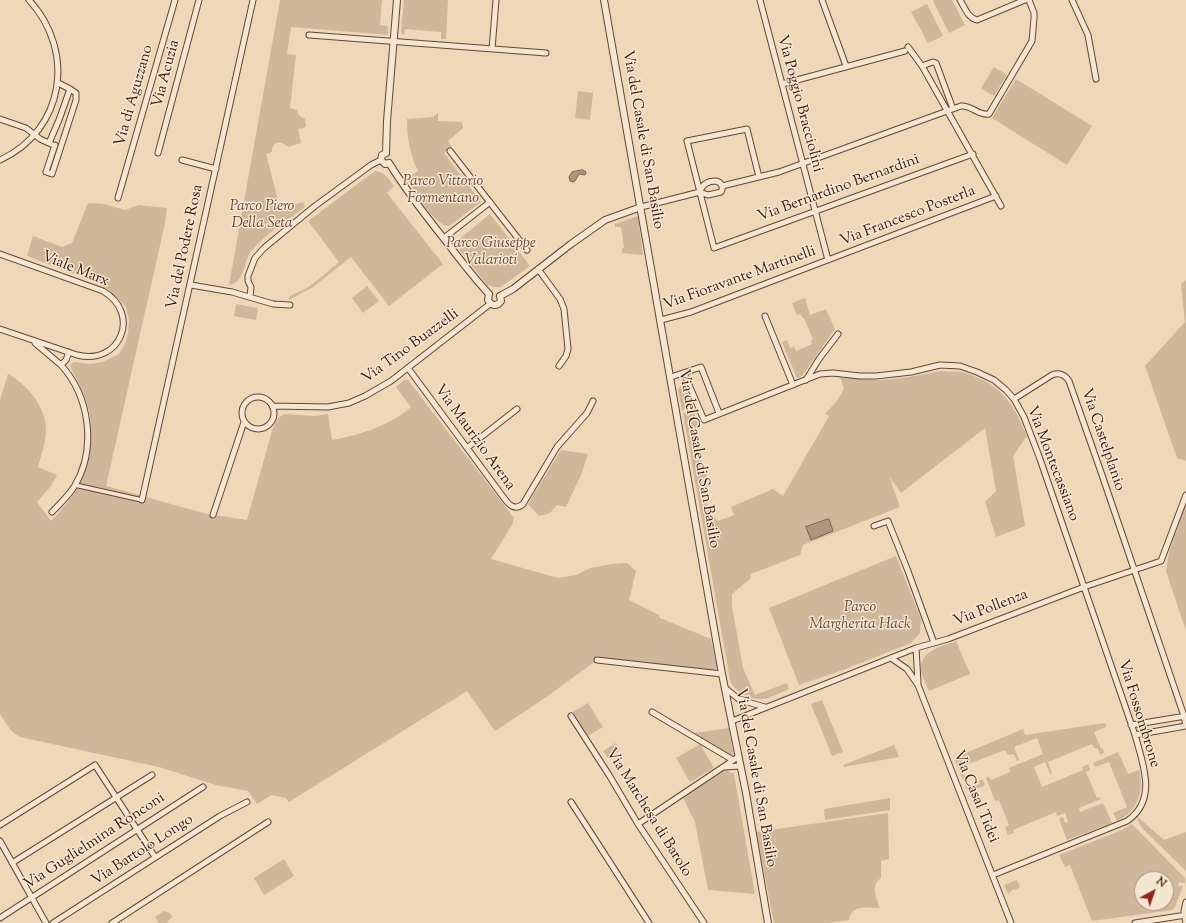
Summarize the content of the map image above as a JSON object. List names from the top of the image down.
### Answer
{
  "streets": {
    "street": [
      "Via Acuzia",
      "Via di Aguzzano",
      "Via Poggio Bracciolini",
      "Via del Casale di San Basilio",
      "Via Bernardino Bernardini",
      "Via Francesco Posterla",
      "Via del Podere Rosa",
      "Viale Marx",
      "Via Fioravante Martinelli",
      "Via Tino Buazzelli",
      "Via Maurizio Arena",
      "Via Castelplanio",
      "Via Montecassiano",
      "Via Pollenza",
      "Via Fossombrone",
      "Via Casal Tidei",
      "Via Marchesa di Barolo",
      "Via Guglielmina Ronconi",
      "Via Bartolo Longo"
    ]
  },
  "crossings": [
    ["Via Poggio Bracciolini", "Via Bernardino Bernardini"],
    ["Via Poggio Bracciolini", "Via Francesco Posterla"],
    ["Via Poggio Bracciolini", "Via Fioravante Martinelli"],
    ["Via del Casale di San Basilio", "Via Fioravante Martinelli"],
    ["Via del Casale di San Basilio", "Via Pollenza"],
    ["Via Francesco Posterla", "Via Fioravante Martinelli"],
    ["Via Tino Buazzelli", "Via Maurizio Arena"],
    ["Via Castelplanio", "Via Montecassiano"],
    ["Via Castelplanio", "Via Pollenza"],
    ["Via Montecassiano", "Via Pollenza"],
    ["Via Montecassiano", "Via Fossombrone"],
    ["Via Pollenza", "Via Fossombrone"],
    ["Via Pollenza", "Via Casal Tidei"],
    ["Via Fossombrone", "Via Casal Tidei"]
  ],
  "parks": [
    "Parco Vittorio Formentano",
    "Parco Piero Della Seta",
    "Parco Giuseppe Valarioti",
    "Parco Margherita Hack"
  ],
  "north": "top right"
}
